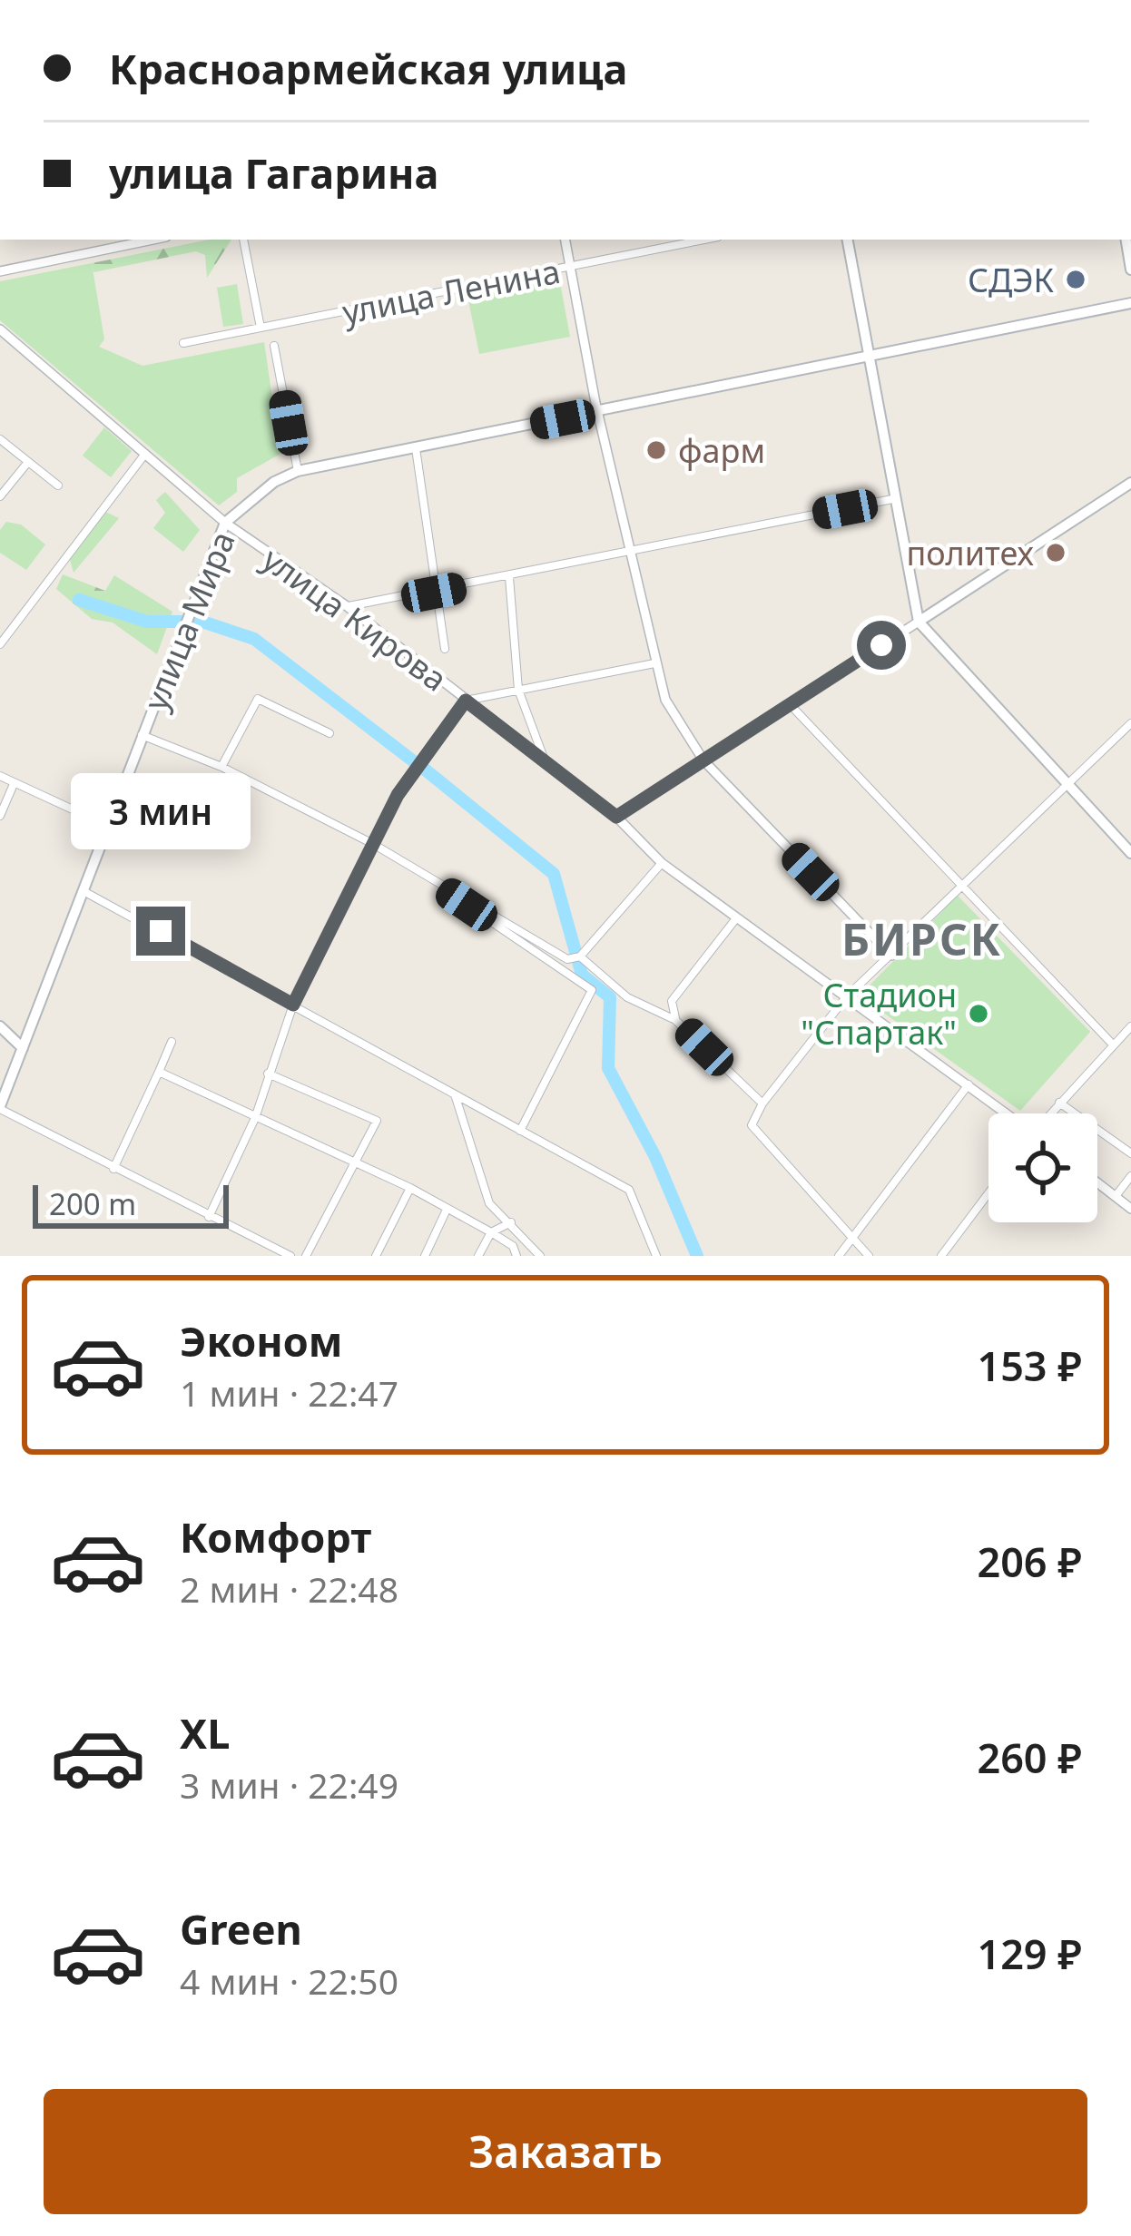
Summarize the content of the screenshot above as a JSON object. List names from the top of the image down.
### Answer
{
  "streets": {
    "main road": ["улица Мира"],
    "street": ["улица Ленина", "улица Кирова"]
  },
  "crossings": [
    ["улица Кирова", "улица Мира"]
  ],
  "districts": ["БИРСК"],
  "places": [
    "СДЭК",
    "фарм",
    "политех",
    "Стадион \"Спартак\""
  ],
  "scale_bar": "200 m",
  "page": {
    "banner": ["Красноармейская улица", "улица Гагарина"],
    "bubble": "3 мин",
    "scale": "200 m",
    "list": [
      {
        "name": "Эконом",
        "note": "1 мин · 22:47",
        "value": "153 ₽"
      },
      {
        "name": "Комфорт",
        "note": "2 мин · 22:48",
        "value": "206 ₽"
      },
      {
        "name": "XL",
        "note": "3 мин · 22:49",
        "value": "260 ₽"
      },
      {
        "name": "Green",
        "note": "4 мин · 22:50",
        "value": "129 ₽"
      }
    ],
    "buttons": "Заказать"
  }
}
